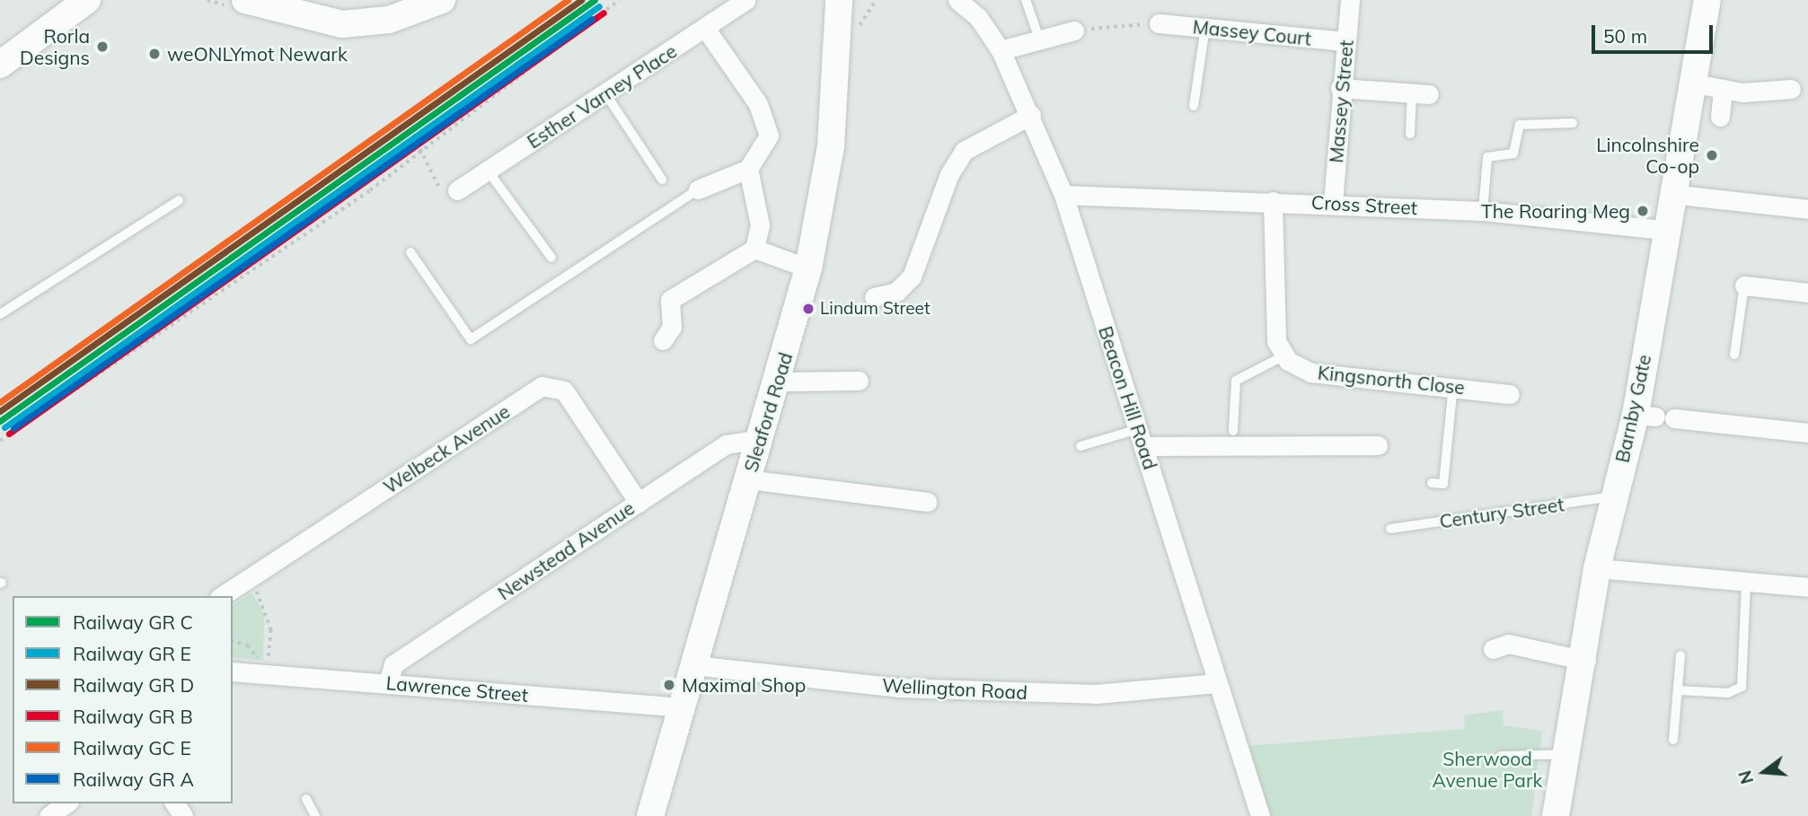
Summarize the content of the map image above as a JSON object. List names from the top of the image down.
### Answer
{
  "streets": {
    "street": [
      "Massey Court",
      "Esther Varney Place",
      "Massey Street",
      "Cross Street",
      "Kingsnorth Close",
      "Beacon Hill Road",
      "Barnby Gate",
      "Sleaford Road",
      "Welbeck Avenue",
      "Newstead Avenue",
      "Lawrence Street",
      "Wellington Road"
    ],
    "lane": ["Century Street"]
  },
  "crossings": [
    ["Massey Court", "Massey Street"],
    ["Massey Street", "Cross Street"],
    ["Cross Street", "Beacon Hill Road"],
    ["Cross Street", "Barnby Gate"],
    ["Beacon Hill Road", "Wellington Road"],
    ["Barnby Gate", "Century Street"],
    ["Sleaford Road", "Newstead Avenue"],
    ["Sleaford Road", "Lawrence Street"],
    ["Sleaford Road", "Wellington Road"],
    ["Welbeck Avenue", "Newstead Avenue"],
    ["Newstead Avenue", "Lawrence Street"]
  ],
  "parks": ["Sherwood Avenue Park"],
  "places": [
    "Rorla Designs",
    "weONLYmot Newark",
    "Lincolnshire Co-op",
    "The Roaring Meg",
    "Lindum Street",
    "Maximal Shop"
  ],
  "legend": [
    "Railway GR C",
    "Railway GR E",
    "Railway GR D",
    "Railway GR B",
    "Railway GC E",
    "Railway GR A"
  ],
  "scale_bar": "50 m",
  "north": "left"
}
